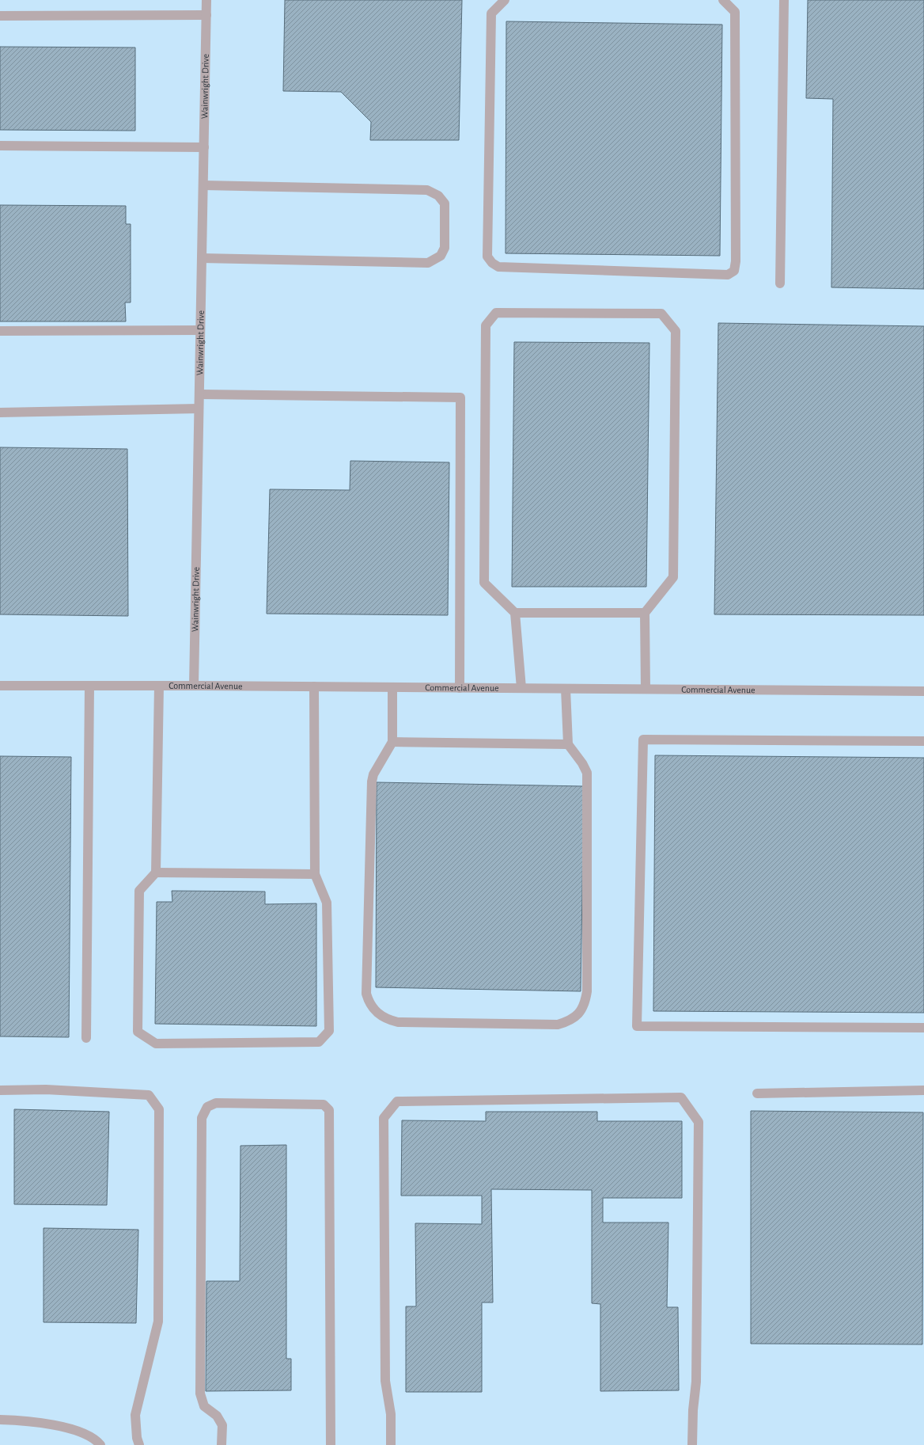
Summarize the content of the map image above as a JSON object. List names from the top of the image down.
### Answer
{
  "streets": {
    "street": ["Wainwright Drive", "Commercial Avenue"]
  },
  "crossings": [
    ["Wainwright Drive", "Commercial Avenue"]
  ]
}
